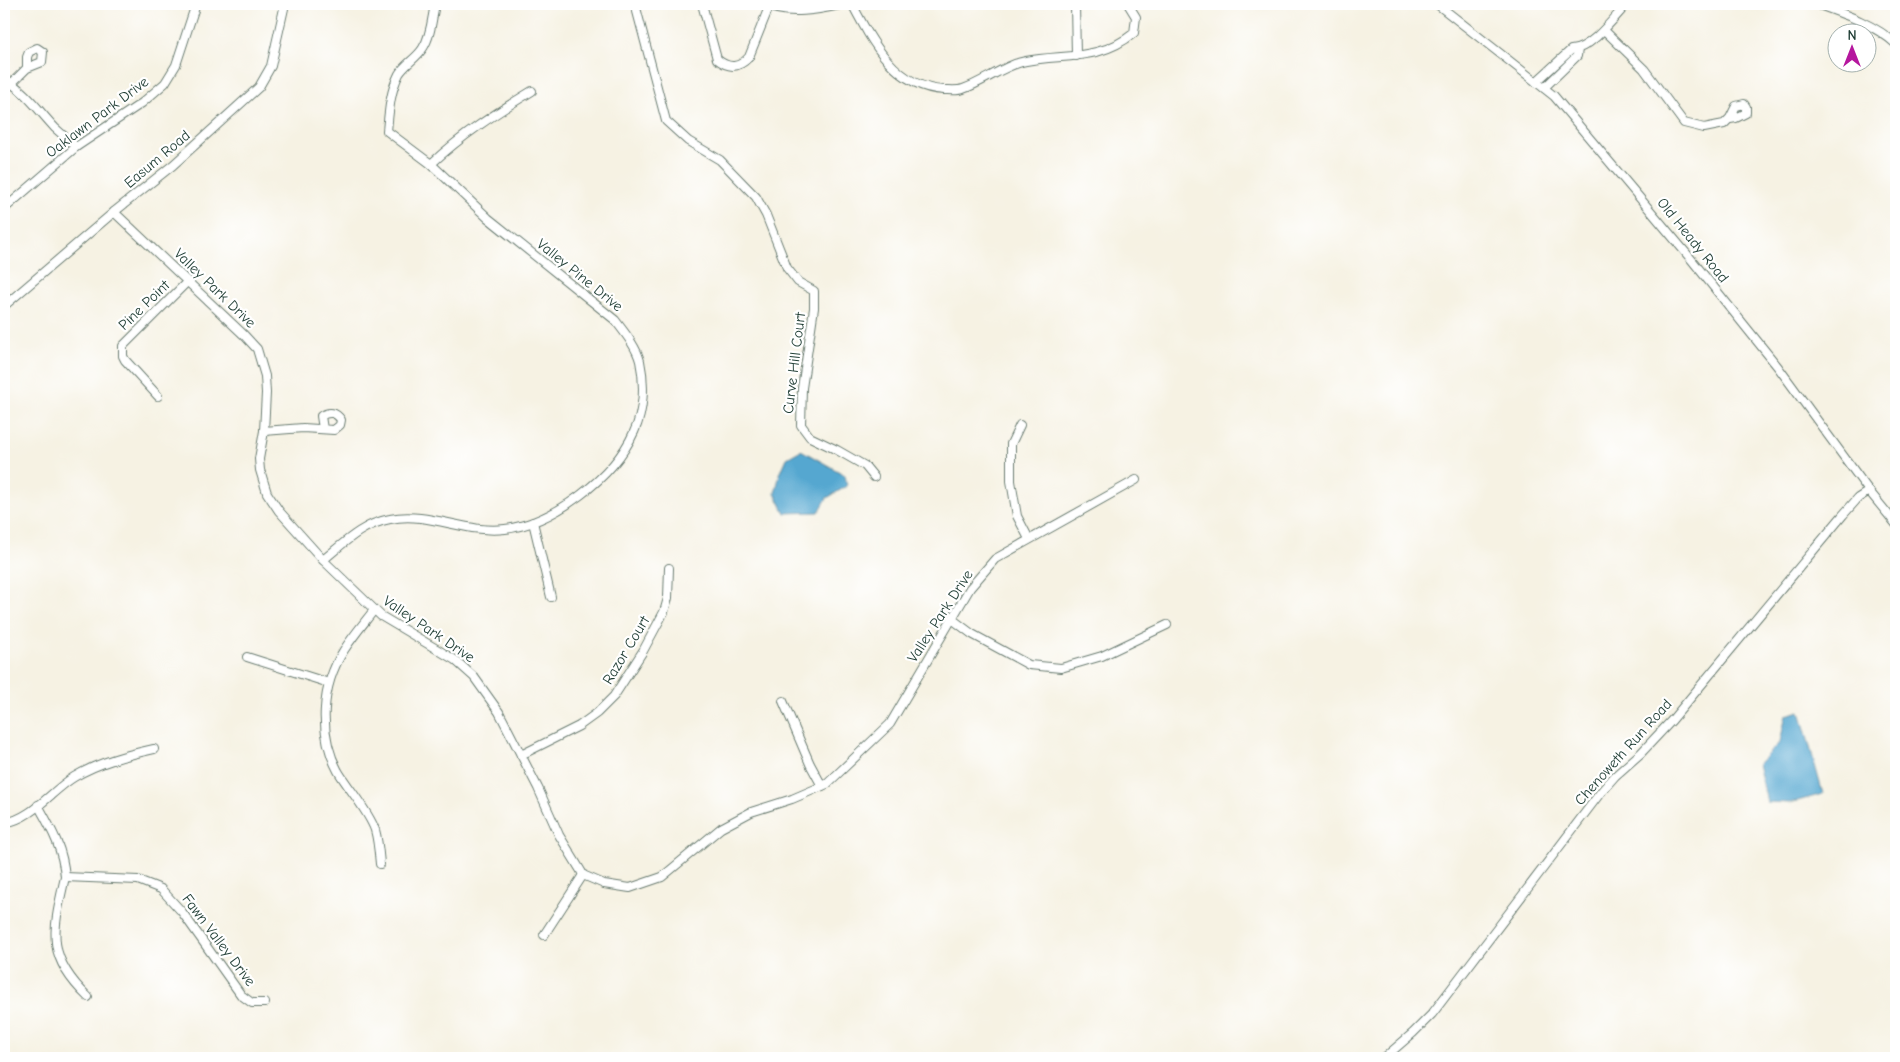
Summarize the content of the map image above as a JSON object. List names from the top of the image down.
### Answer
{
  "streets": {
    "street": [
      "Oaklawn Park Drive",
      "Easum Road",
      "Old Heady Road",
      "Valley Pine Drive",
      "Valley Park Drive",
      "Pine Point",
      "Curve Hill Court",
      "Razor Court",
      "Chenoweth Run Road",
      "Fawn Valley Drive"
    ]
  },
  "crossings": [
    ["Easum Road", "Valley Park Drive"],
    ["Old Heady Road", "Chenoweth Run Road"],
    ["Valley Pine Drive", "Valley Park Drive"],
    ["Valley Park Drive", "Pine Point"],
    ["Valley Park Drive", "Razor Court"]
  ],
  "north": "top"
}
